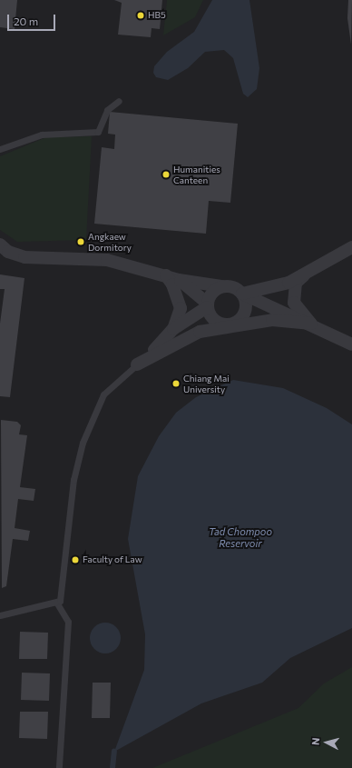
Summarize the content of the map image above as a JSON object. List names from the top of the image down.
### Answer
{
  "water": ["Tad Chompoo Reservoir"],
  "places": [
    "HB5",
    "Humanities Canteen",
    "Angkaew Dormitory",
    "Chiang Mai University",
    "Faculty of Law"
  ],
  "scale_bar": "20 m",
  "north": "left"
}
